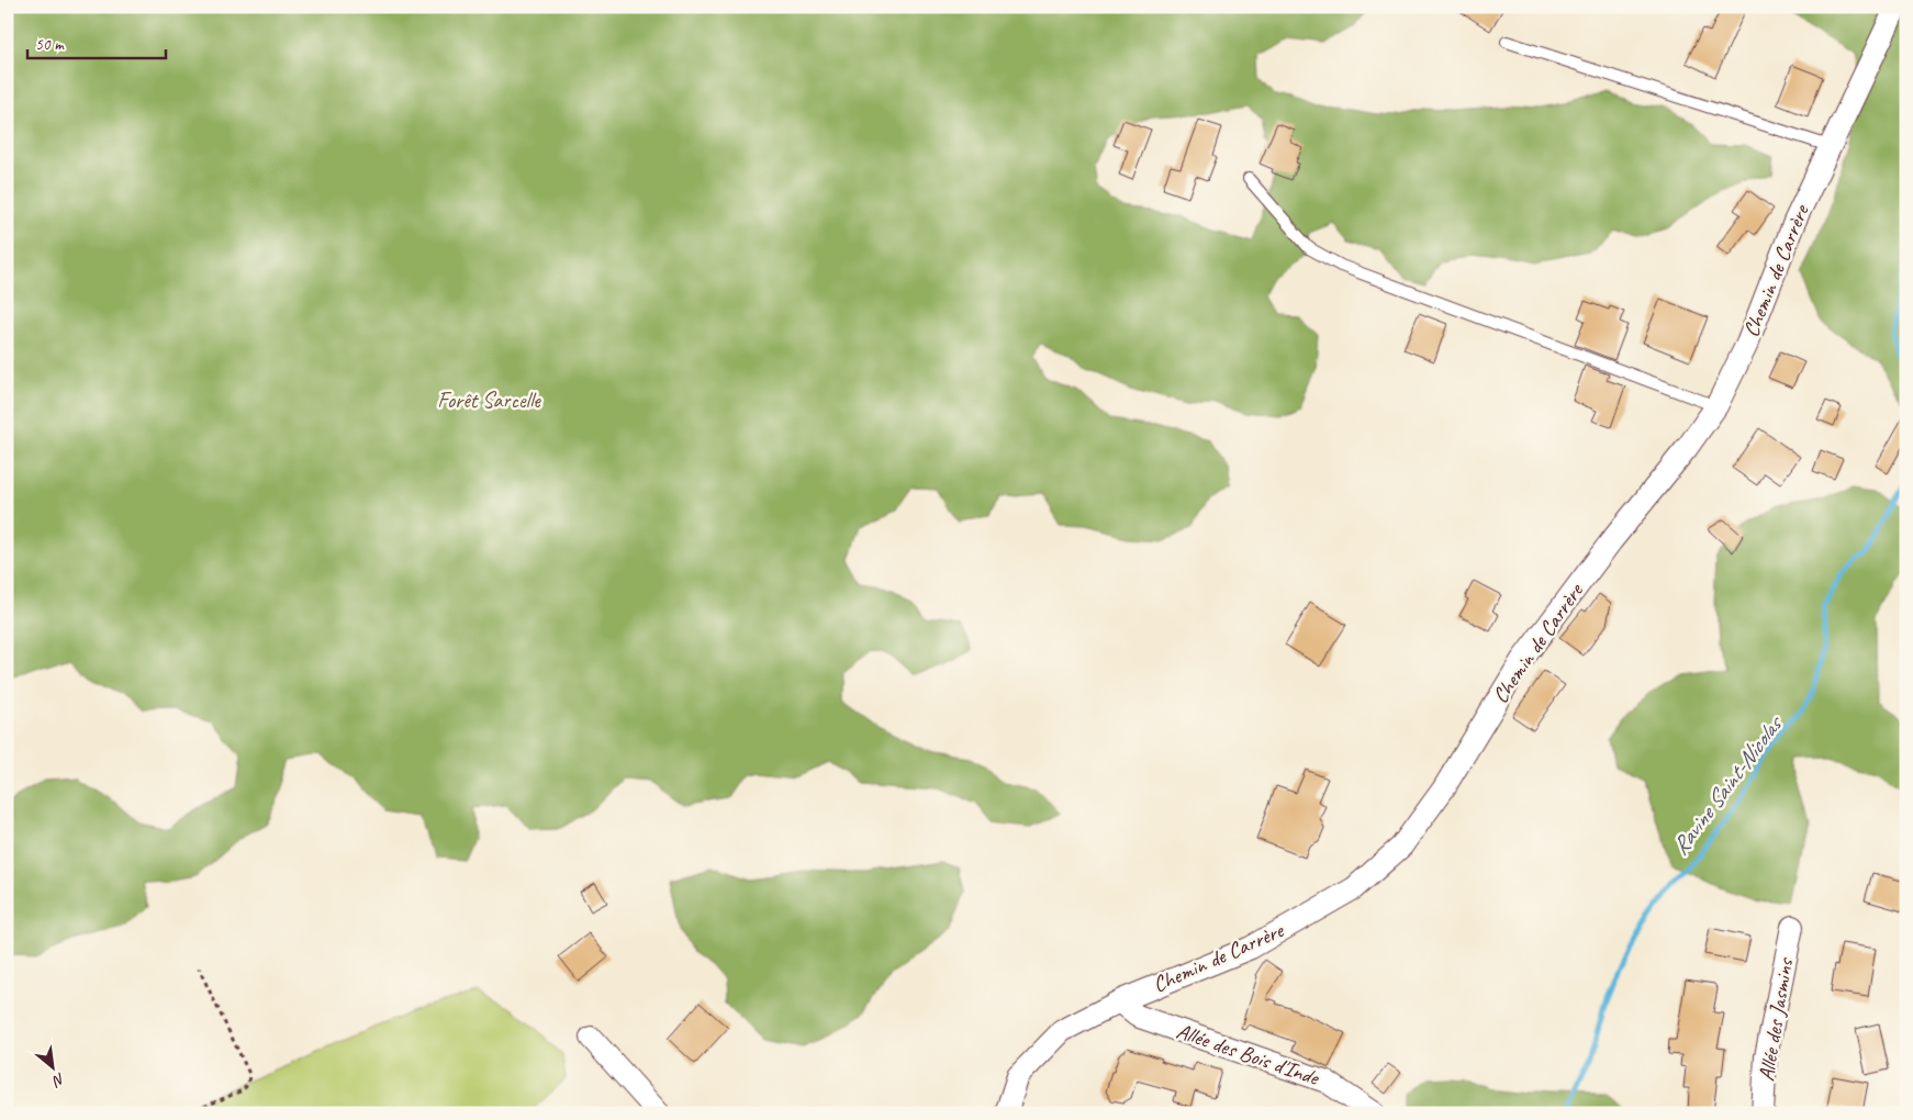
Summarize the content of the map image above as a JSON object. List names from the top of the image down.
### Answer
{
  "streets": {
    "street": ["Chemin de Carrère", "Allée des Jasmins", "Allée des Bois d'Inde"]
  },
  "crossings": [
    ["Chemin de Carrère", "Allée des Bois d'Inde"]
  ],
  "water": ["Ravine Saint-Nicolas"],
  "parks": ["Forêt Sarcelle"],
  "scale_bar": "50 m",
  "north": "bottom right"
}
